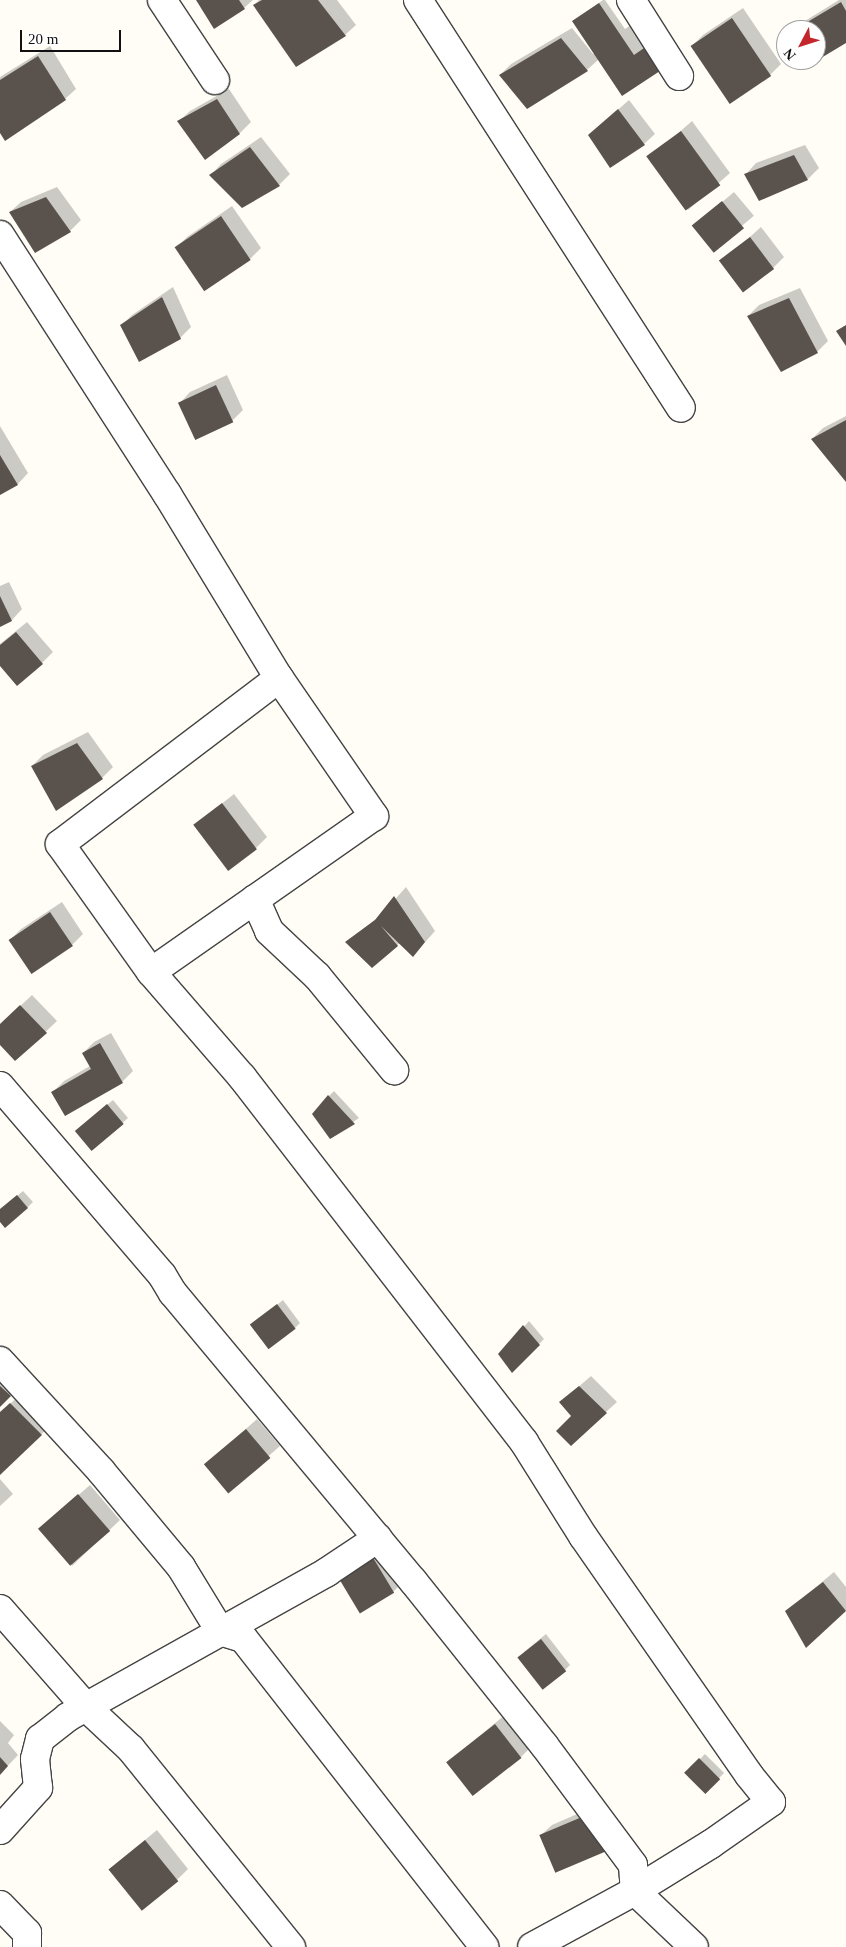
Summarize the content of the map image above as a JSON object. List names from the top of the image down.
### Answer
{
  "scale_bar": "20 m",
  "north": "bottom left"
}
